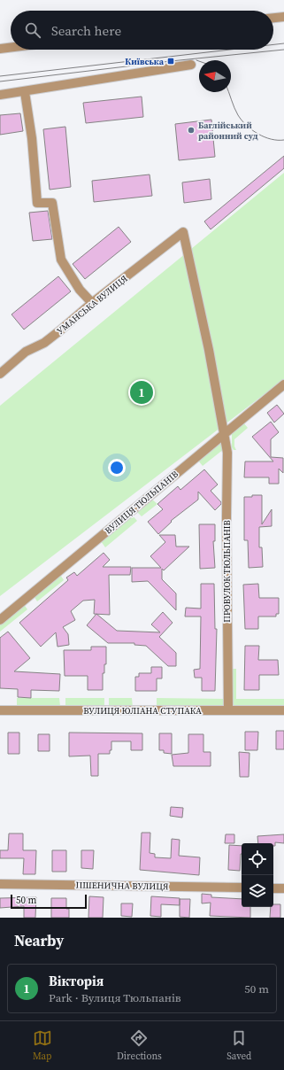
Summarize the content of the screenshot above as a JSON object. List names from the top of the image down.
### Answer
{
  "streets": {
    "street": [
      "УМАНСЬКА ВУЛИЦЯ",
      "ВУЛИЦЯ ТЮЛЬПАНІВ",
      "ПРОВУЛОК ТЮЛЬПАНІВ",
      "ВУЛИЦЯ ЮЛІАНА СТУПАКА",
      "ПШЕНИЧНА ВУЛИЦЯ"
    ]
  },
  "crossings": [
    ["УМАНСЬКА ВУЛИЦЯ", "ПРОВУЛОК ТЮЛЬПАНІВ"],
    ["ВУЛИЦЯ ТЮЛЬПАНІВ", "ПРОВУЛОК ТЮЛЬПАНІВ"],
    ["ПРОВУЛОК ТЮЛЬПАНІВ", "ВУЛИЦЯ ЮЛІАНА СТУПАКА"]
  ],
  "places": {
    "transit": ["Київська"],
    "other": ["Баглійський районний суд"]
  },
  "scale_bar": "50 m",
  "north": "left",
  "page": {
    "search": "Search here",
    "pins": "1",
    "scale": "50 m",
    "heading": "Nearby",
    "list": [
      {
        "mark": "1",
        "name": "Вікторія",
        "note": "Park · Вулиця Тюльпанів",
        "value": "50 m"
      }
    ],
    "nav": ["Map", "Directions", "Saved"]
  }
}
